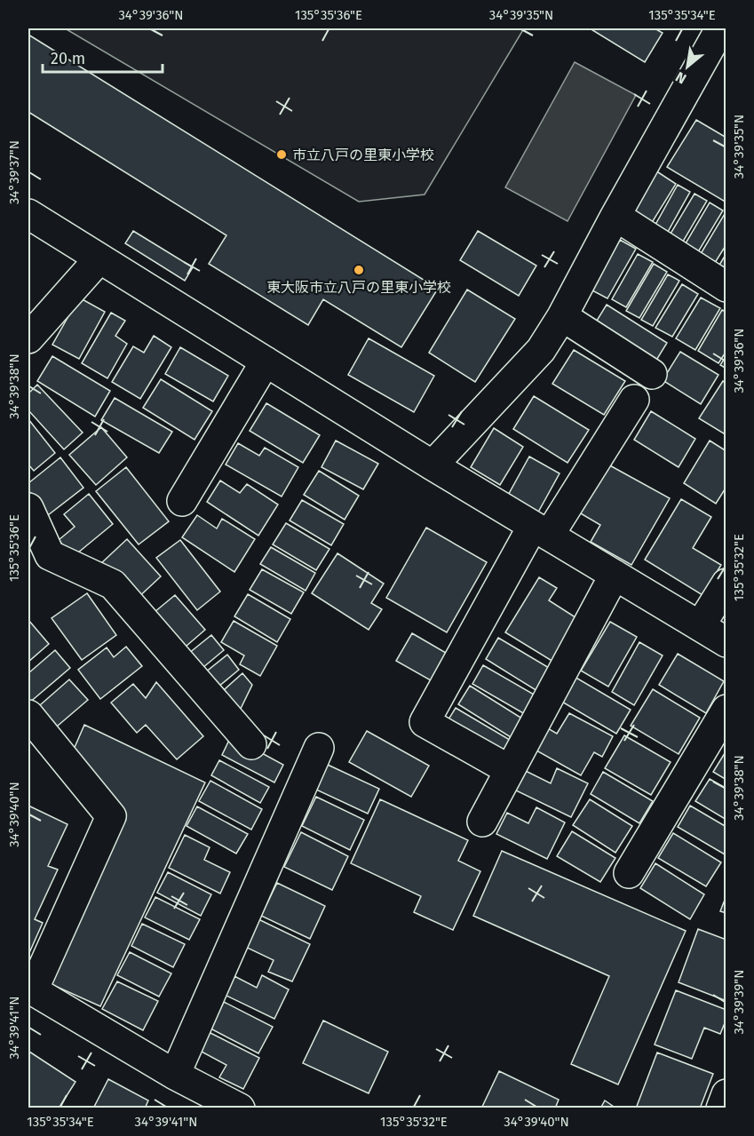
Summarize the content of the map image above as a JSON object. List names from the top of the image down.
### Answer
{
  "places": ["市立八戸の里東小学校", "東大阪市立八戸の里東小学校"],
  "scale_bar": "20 m",
  "north": "bottom left",
  "coordinates": [
    "34°39'36\"N",
    "135°35'36\"E",
    "34°39'35\"N",
    "135°35'34\"E",
    "34°39'37\"N",
    "34°39'38\"N",
    "135°35'32\"E",
    "34°39'40\"N",
    "34°39'39\"N",
    "34°39'41\"N"
  ]
}
